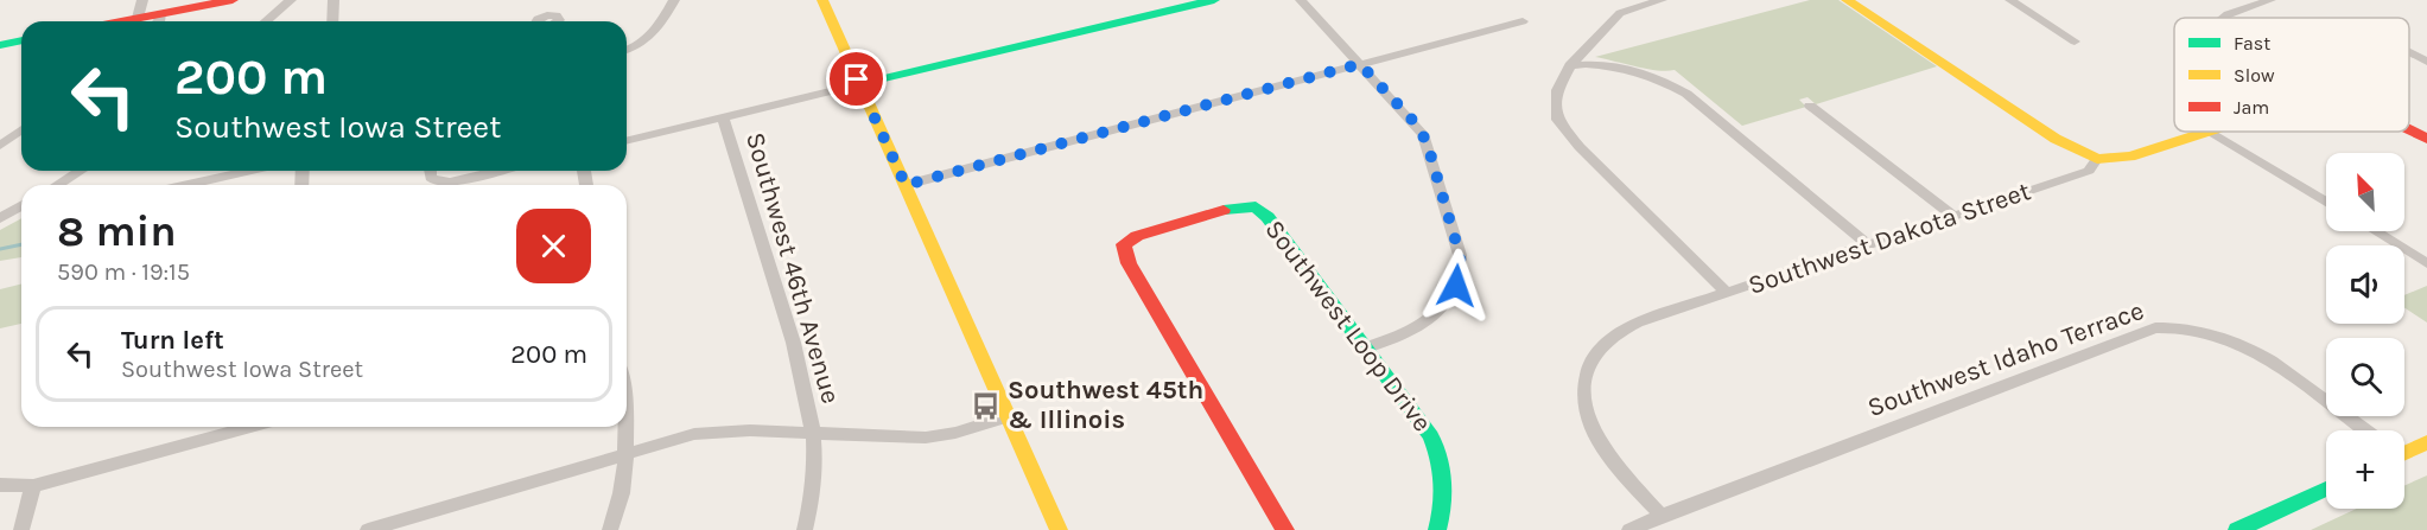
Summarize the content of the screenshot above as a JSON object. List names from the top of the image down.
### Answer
{
  "streets": {
    "street": [
      "Southwest Dakota Street",
      "Southwest 46th Avenue",
      "Southwest Loop Drive",
      "Southwest Idaho Terrace"
    ]
  },
  "crossings": [
    ["Southwest Dakota Street", "Southwest Idaho Terrace"]
  ],
  "places": {
    "bus stop": ["Southwest 45th & Illinois"]
  },
  "legend": ["Fast", "Slow", "Jam"],
  "north": "top left",
  "page": {
    "turn": ["200 m", "Southwest Iowa Street"],
    "map_buttons": "+",
    "heading": ["8 min", "590 m · 19:15"],
    "list": [
      {
        "name": "Turn left",
        "note": "Southwest Iowa Street",
        "value": "200 m"
      }
    ]
  }
}
